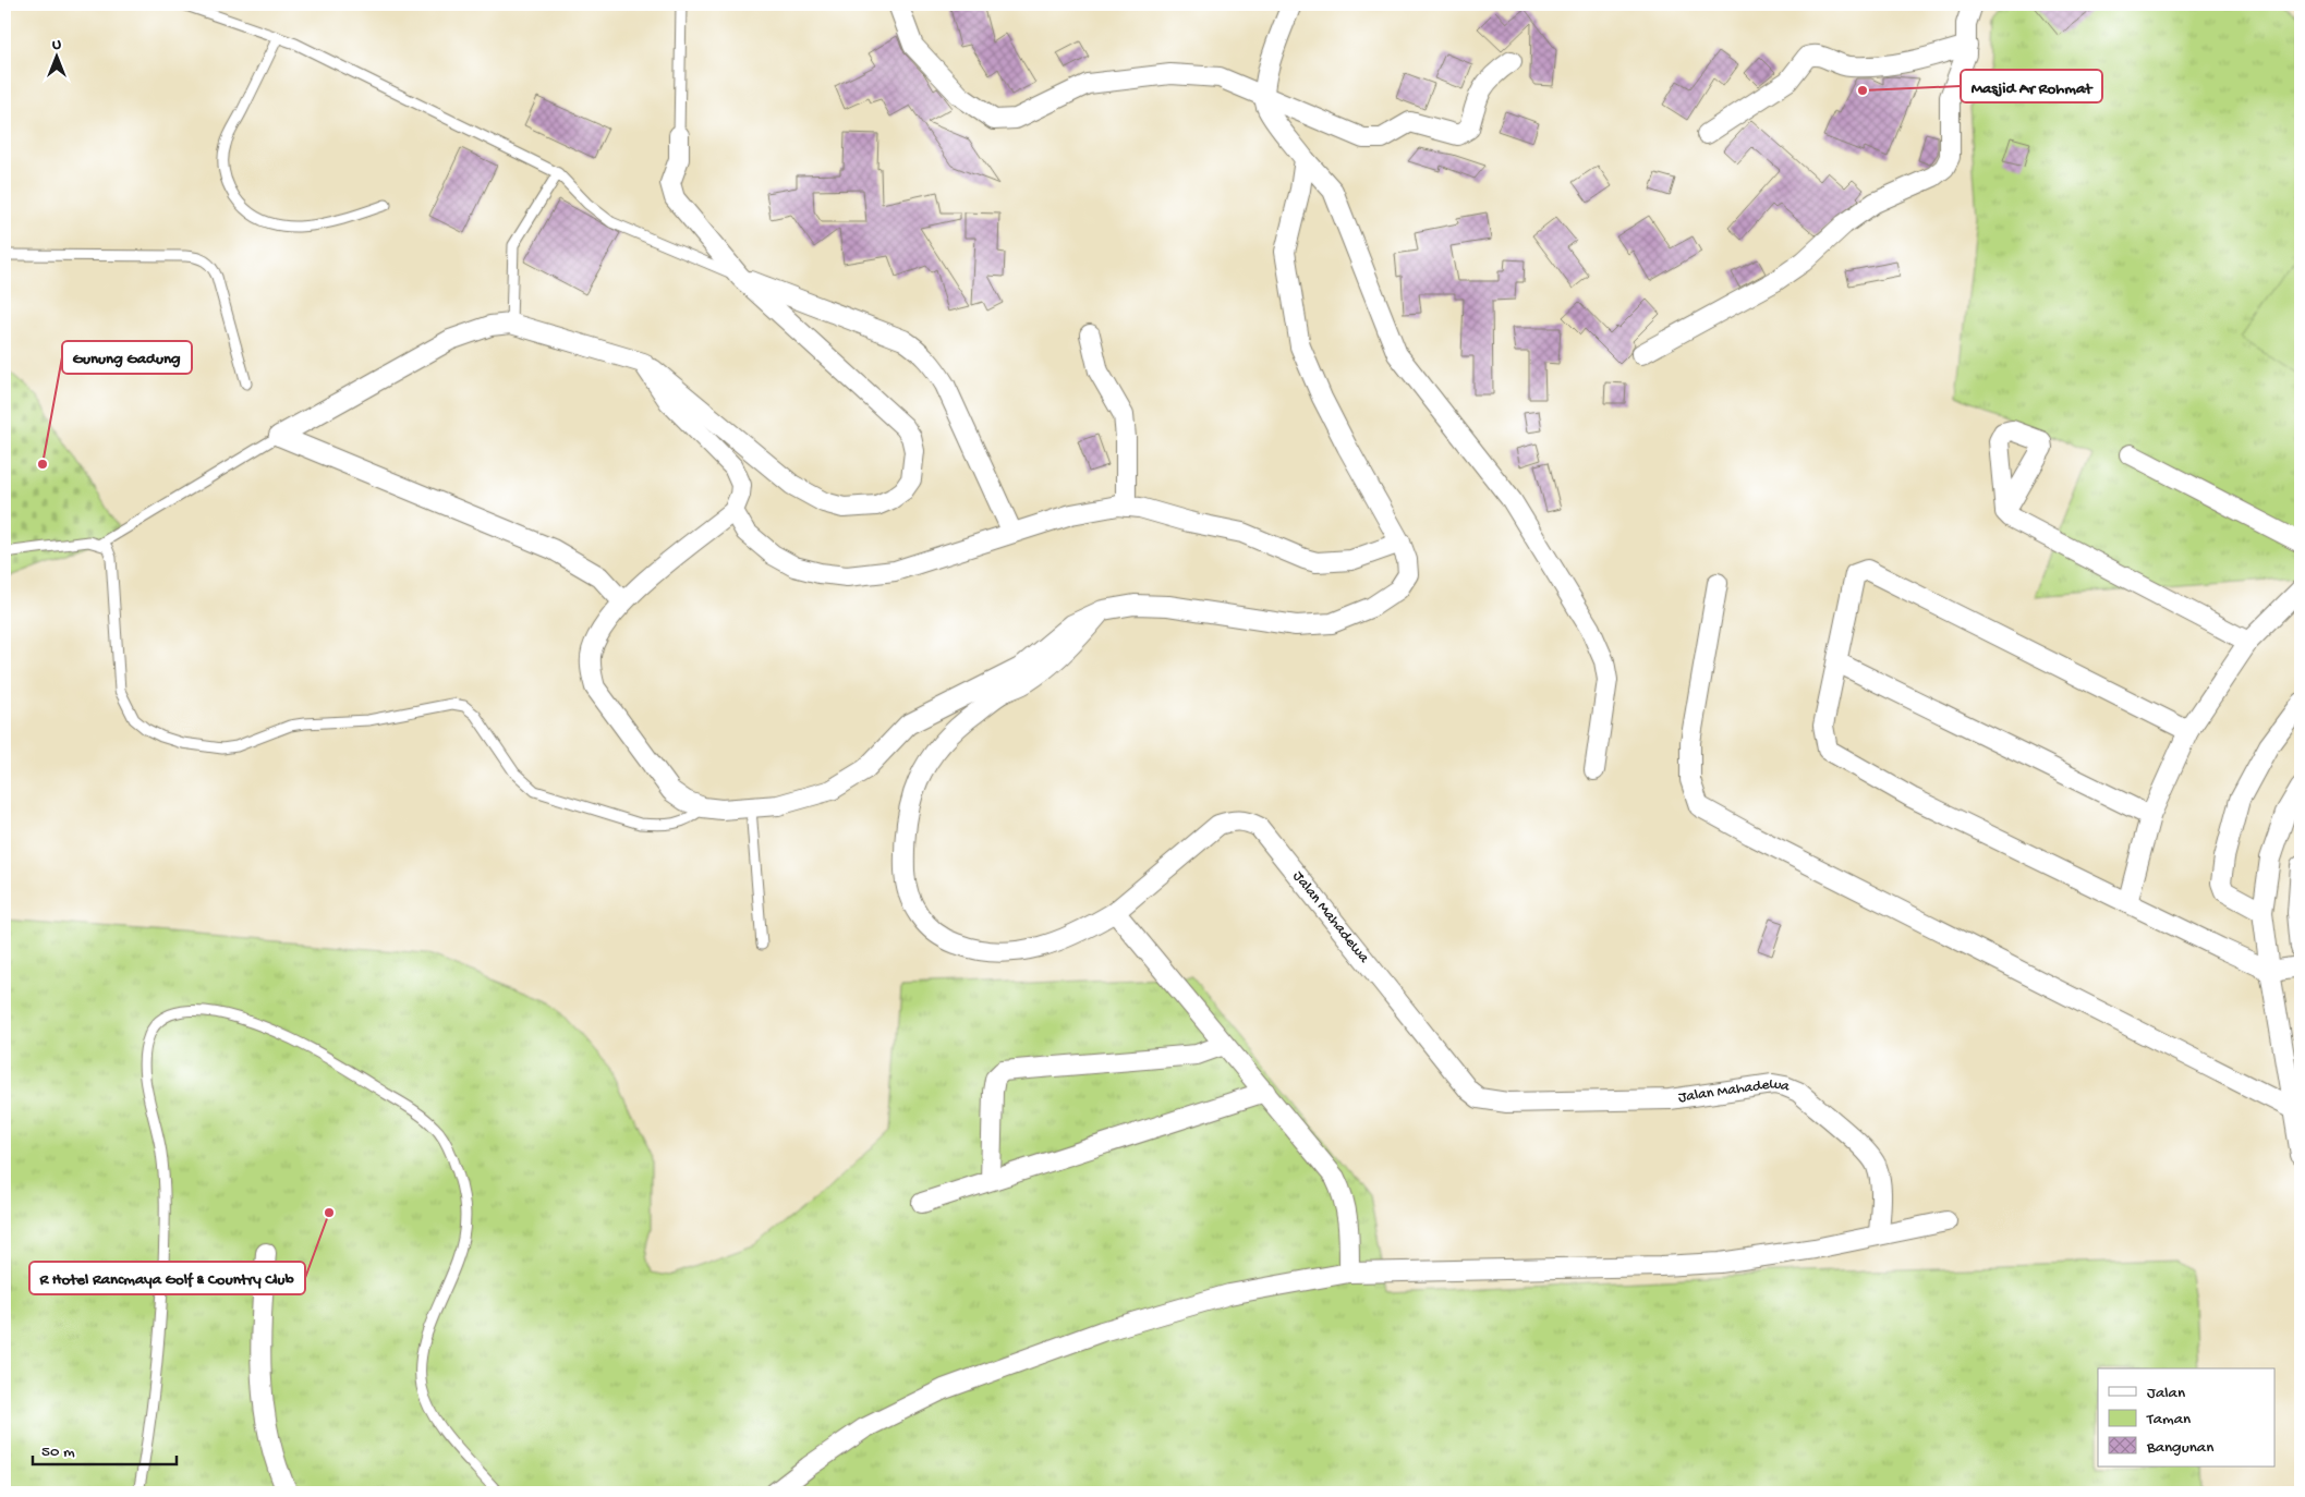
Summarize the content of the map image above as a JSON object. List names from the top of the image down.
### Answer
{
  "streets": {
    "street": ["Jalan Mahadewa"]
  },
  "places": ["Masjid Ar Rohmat", "Gunung Gadung", "R Hotel Rancmaya Golf & Country Club"],
  "legend": ["Jalan", "Taman", "Bangunan"],
  "scale_bar": "50 m",
  "north": "top"
}
